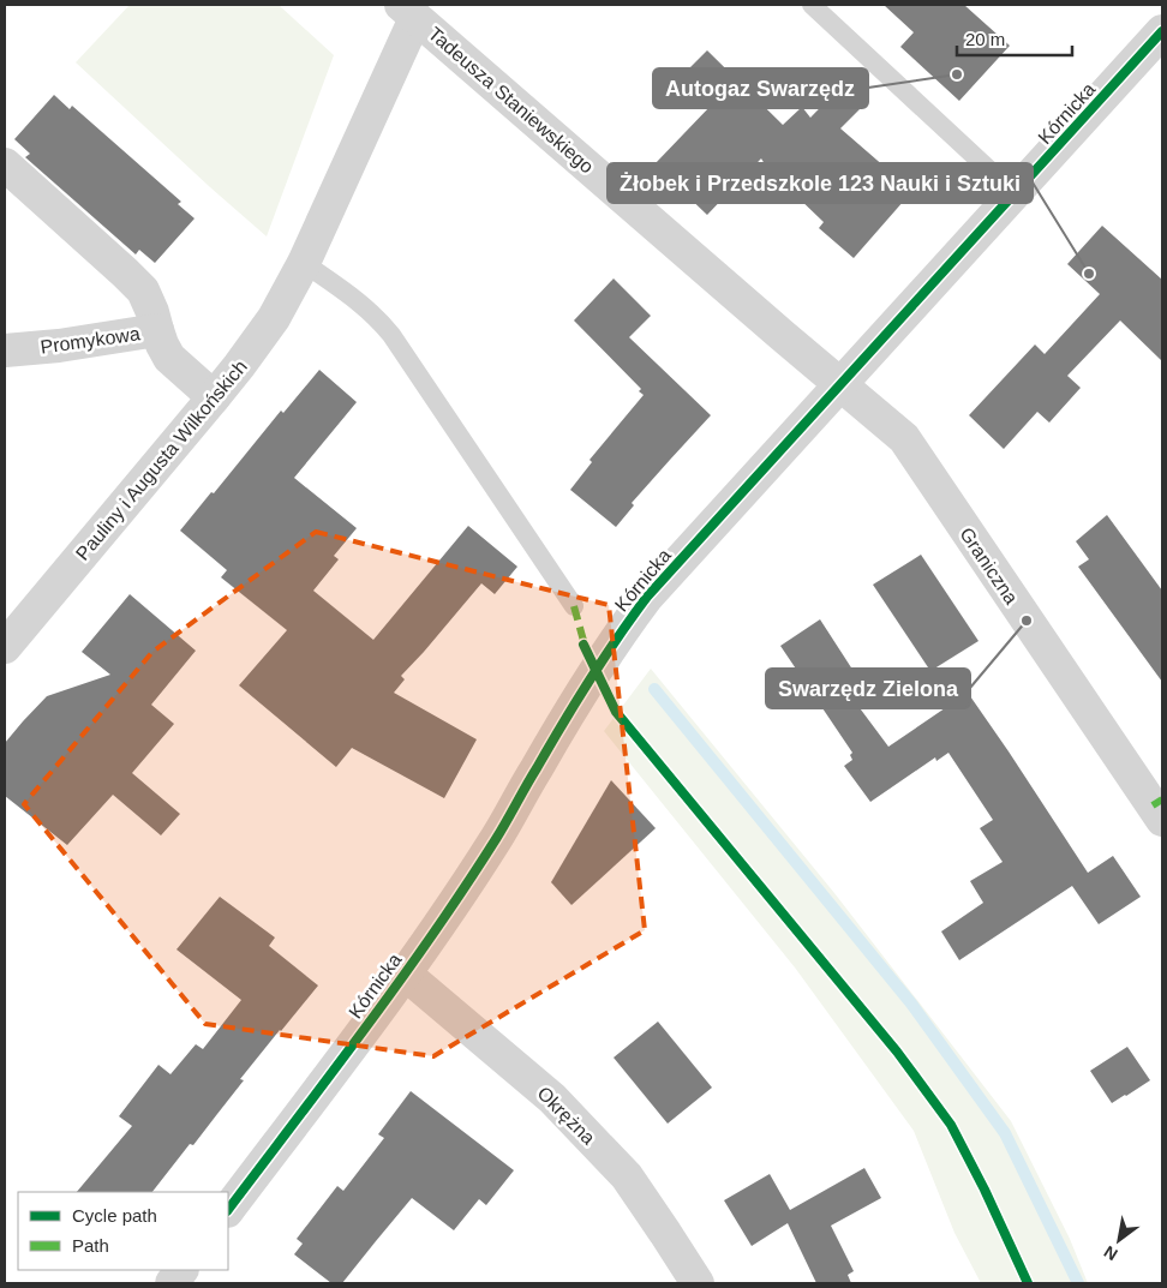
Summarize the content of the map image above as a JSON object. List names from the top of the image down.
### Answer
{
  "streets": {
    "street": [
      "Tadeusza Staniewskiego",
      "Kórnicka",
      "Promykowa",
      "Pauliny i Augusta Wilkońskich",
      "Graniczna",
      "Okrężna"
    ]
  },
  "crossings": [
    ["Tadeusza Staniewskiego", "Kórnicka"],
    ["Tadeusza Staniewskiego", "Pauliny i Augusta Wilkońskich"],
    ["Tadeusza Staniewskiego", "Graniczna"],
    ["Kórnicka", "Graniczna"],
    ["Kórnicka", "Okrężna"],
    ["Promykowa", "Pauliny i Augusta Wilkońskich"]
  ],
  "places": ["Autogaz Swarzędz", "Żłobek i Przedszkole 123 Nauki i Sztuki", "Swarzędz Zielona"],
  "legend": ["Cycle path", "Path"],
  "scale_bar": "20 m",
  "north": "bottom left"
}
